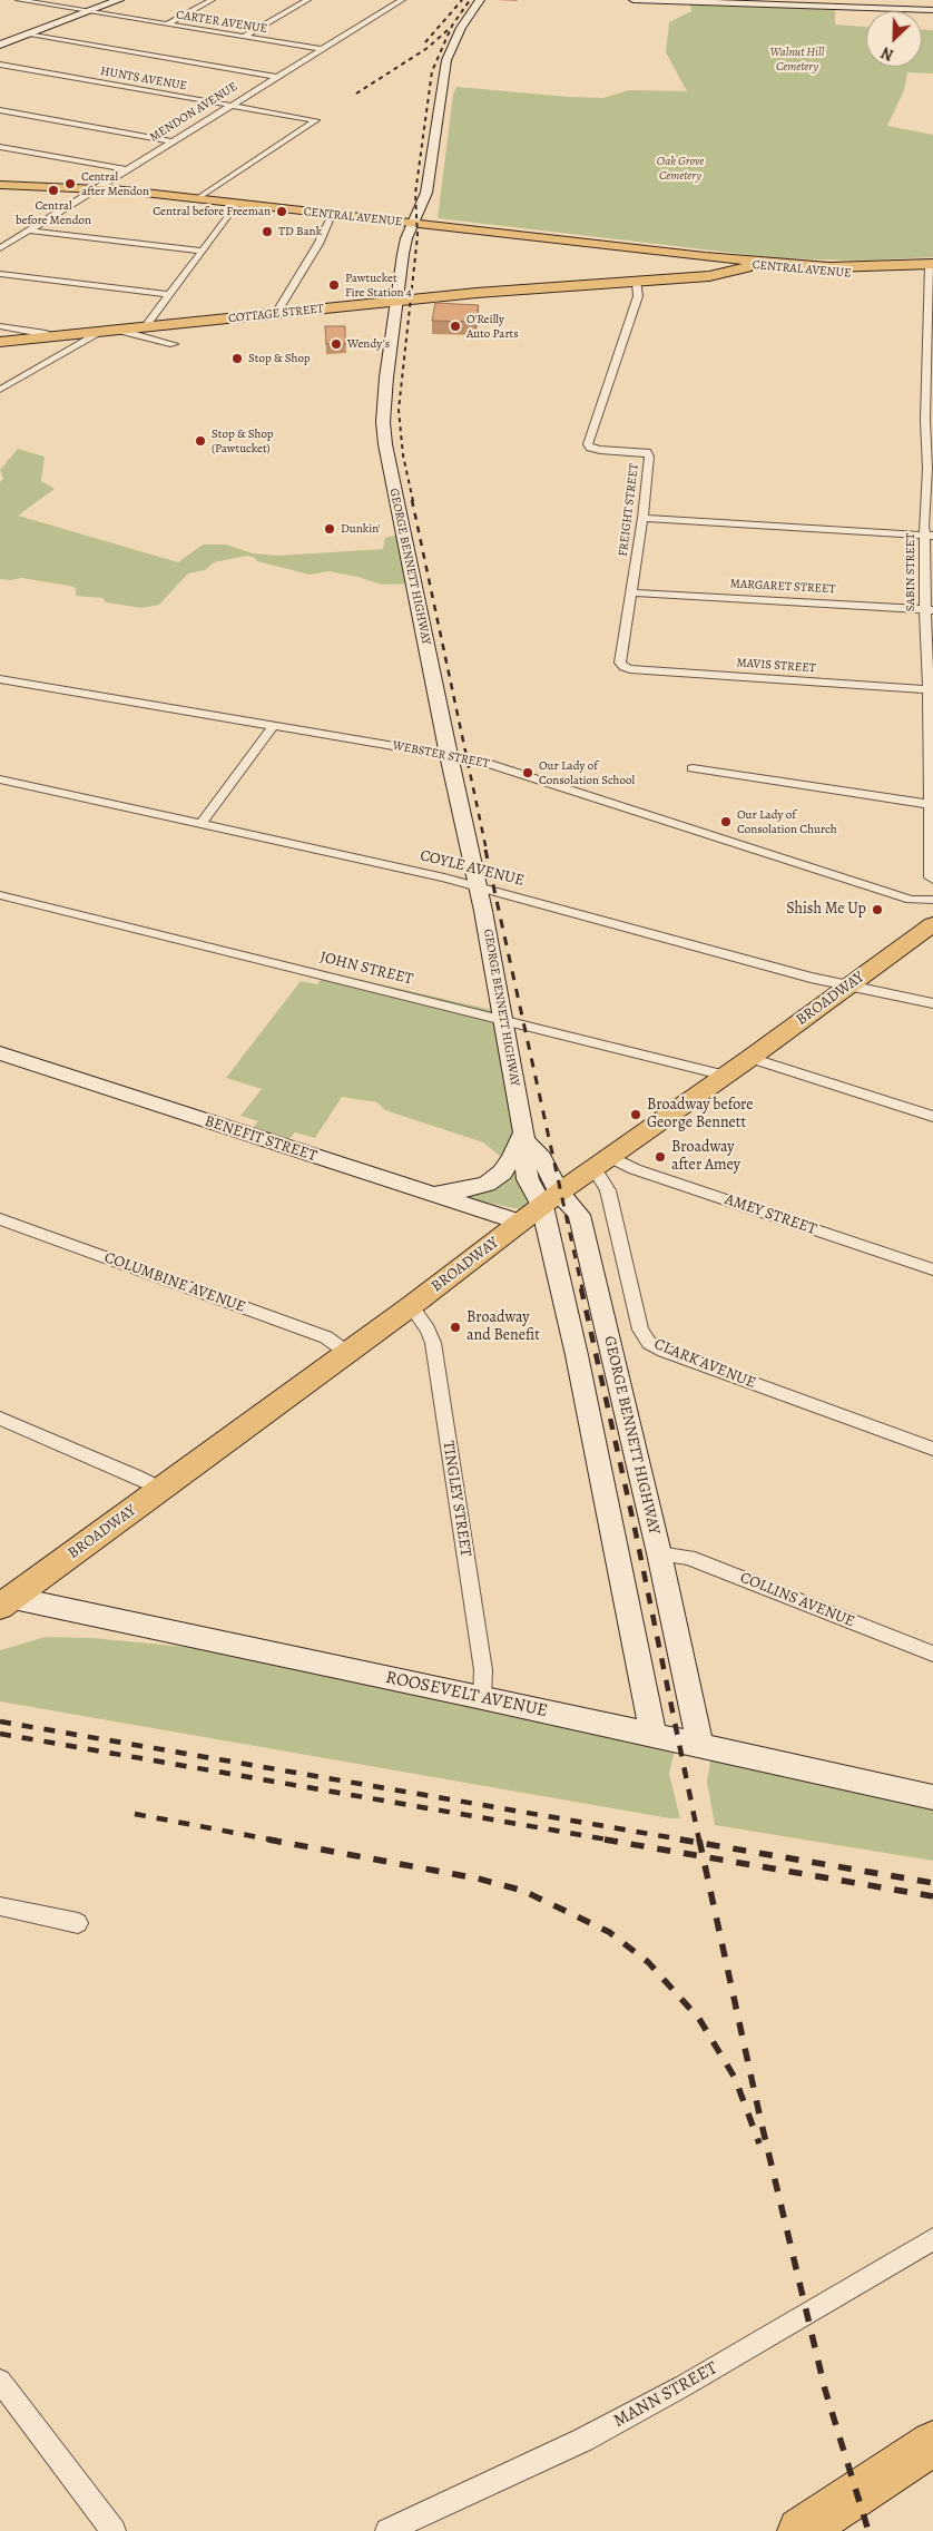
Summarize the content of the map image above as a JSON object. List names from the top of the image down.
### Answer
{
  "streets": {
    "main road": [
      "CENTRAL AVENUE",
      "COTTAGE STREET",
      "GEORGE BENNETT HIGHWAY",
      "BROADWAY",
      "BENEFIT STREET",
      "ROOSEVELT AVENUE"
    ],
    "street": [
      "CARTER AVENUE",
      "HUNTS AVENUE",
      "MENDON AVENUE",
      "FREIGHT STREET",
      "SABIN STREET",
      "MARGARET STREET",
      "MAVIS STREET",
      "WEBSTER STREET",
      "COYLE AVENUE",
      "JOHN STREET",
      "AMEY STREET",
      "COLUMBINE AVENUE",
      "CLARK AVENUE",
      "TINGLEY STREET",
      "COLLINS AVENUE",
      "MANN STREET"
    ]
  },
  "crossings": [
    ["CARTER AVENUE", "MENDON AVENUE"],
    ["HUNTS AVENUE", "MENDON AVENUE"],
    ["HUNTS AVENUE", "CENTRAL AVENUE"],
    ["MENDON AVENUE", "CENTRAL AVENUE"],
    ["CENTRAL AVENUE", "COTTAGE STREET"],
    ["CENTRAL AVENUE", "GEORGE BENNETT HIGHWAY"],
    ["CENTRAL AVENUE", "SABIN STREET"],
    ["COTTAGE STREET", "FREIGHT STREET"],
    ["COTTAGE STREET", "GEORGE BENNETT HIGHWAY"],
    ["FREIGHT STREET", "MARGARET STREET"],
    ["FREIGHT STREET", "MAVIS STREET"],
    ["GEORGE BENNETT HIGHWAY", "WEBSTER STREET"],
    ["GEORGE BENNETT HIGHWAY", "COYLE AVENUE"],
    ["GEORGE BENNETT HIGHWAY", "JOHN STREET"],
    ["GEORGE BENNETT HIGHWAY", "BROADWAY"],
    ["GEORGE BENNETT HIGHWAY", "COLLINS AVENUE"],
    ["GEORGE BENNETT HIGHWAY", "ROOSEVELT AVENUE"],
    ["SABIN STREET", "MARGARET STREET"],
    ["SABIN STREET", "MAVIS STREET"],
    ["COYLE AVENUE", "BROADWAY"],
    ["JOHN STREET", "BROADWAY"],
    ["BROADWAY", "BENEFIT STREET"],
    ["BROADWAY", "AMEY STREET"],
    ["BROADWAY", "COLUMBINE AVENUE"],
    ["BROADWAY", "CLARK AVENUE"],
    ["BROADWAY", "TINGLEY STREET"],
    ["BROADWAY", "ROOSEVELT AVENUE"],
    ["AMEY STREET", "CLARK AVENUE"],
    ["TINGLEY STREET", "ROOSEVELT AVENUE"]
  ],
  "parks": ["Walnut Hill Cemetery", "Oak Grove Cemetery"],
  "places": [
    "Central after Mendon",
    "Central before Mendon",
    "Central before Freeman",
    "TD Bank",
    "Pawtucket Fire Station 4",
    "O'Reilly Auto Parts",
    "Wendy's",
    "Stop & Shop",
    "Stop & Shop (Pawtucket)",
    "Dunkin'",
    "Our Lady of Consolation School",
    "Our Lady of Consolation Church",
    "Shish Me Up",
    "Broadway before George Bennett",
    "Broadway after Amey",
    "Broadway and Benefit"
  ],
  "north": "bottom left"
}
